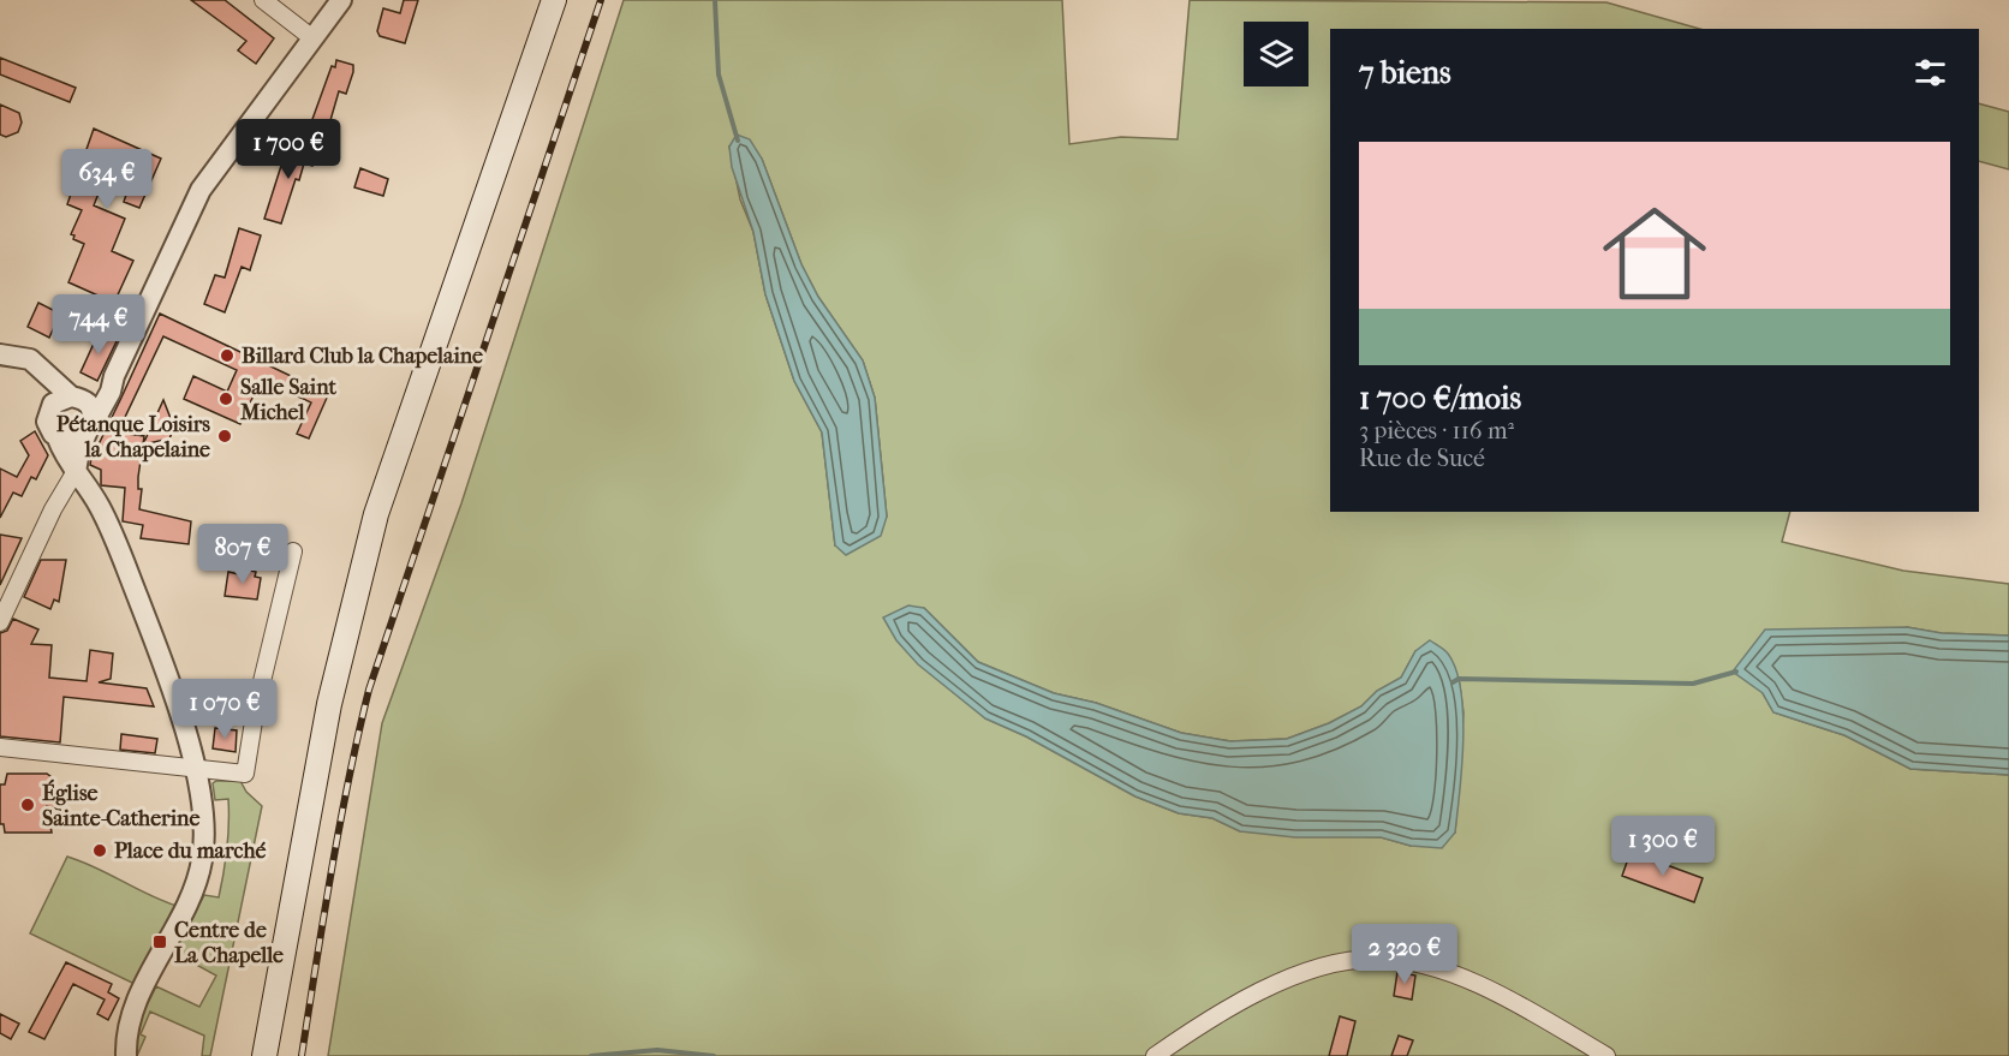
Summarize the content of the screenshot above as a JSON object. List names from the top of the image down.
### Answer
{
  "places": {
    "other": [
      "Billard Club la Chapelaine",
      "Salle Saint Michel",
      "Pétanque Loisirs la Chapelaine",
      "Église Sainte-Catherine",
      "Place du marché"
    ],
    "transit": ["Centre de La Chapelle"]
  },
  "page": {
    "heading": "7 biens",
    "list": [
      {
        "name": "1 700 €/mois",
        "note": "3 pièces · 116 m² · Rue de Sucé"
      }
    ],
    "price": [
      "1 700 €",
      "634 €",
      "744 €",
      "807 €",
      "1 070 €",
      "1 300 €",
      "2 320 €"
    ]
  }
}
